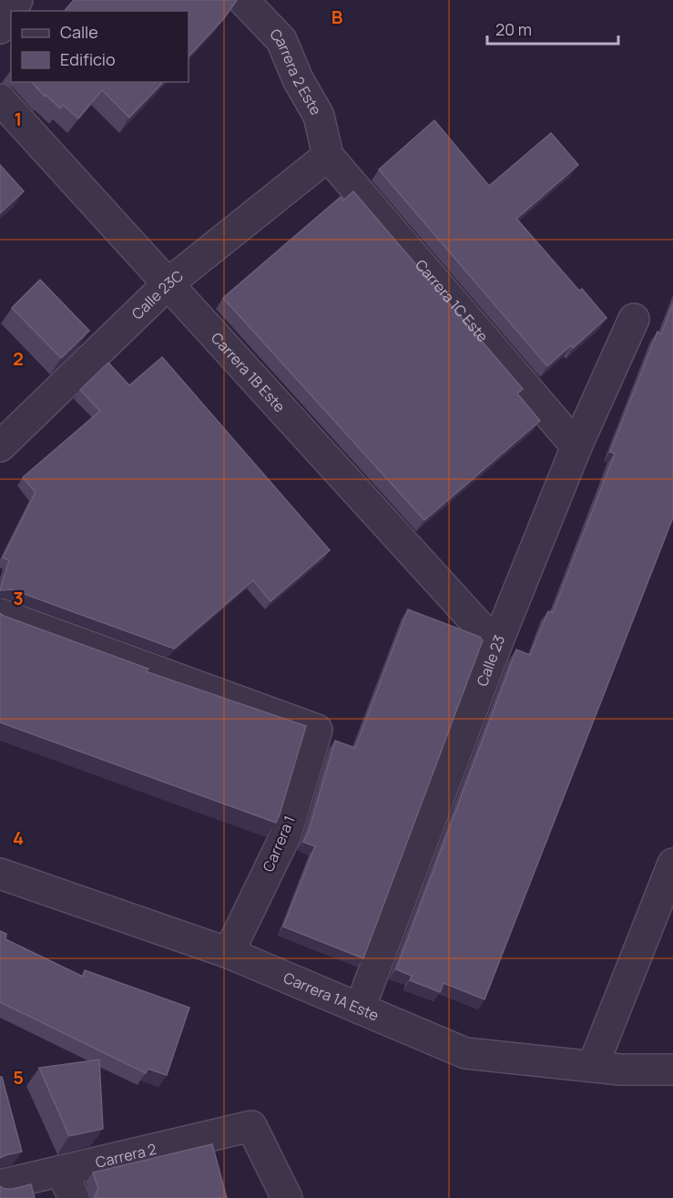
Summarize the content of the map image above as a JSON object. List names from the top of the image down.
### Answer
{
  "streets": {
    "street": [
      "Carrera 2 Este",
      "Calle 23C",
      "Carrera 1C Este",
      "Carrera 1B Este",
      "Calle 23",
      "Carrera 1",
      "Carrera 1A Este",
      "Carrera 2"
    ]
  },
  "crossings": [
    ["Carrera 2 Este", "Calle 23C"],
    ["Carrera 2 Este", "Carrera 1C Este"],
    ["Calle 23C", "Carrera 1C Este"],
    ["Calle 23C", "Carrera 1B Este"],
    ["Carrera 1C Este", "Calle 23"],
    ["Carrera 1B Este", "Calle 23"],
    ["Calle 23", "Carrera 1A Este"],
    ["Carrera 1", "Carrera 1A Este"]
  ],
  "legend": ["Calle", "Edificio"],
  "scale_bar": "20 m",
  "grid": {
    "columns": ["B"],
    "rows": [
      "1",
      "2",
      "3",
      "4",
      "5"
    ]
  }
}
